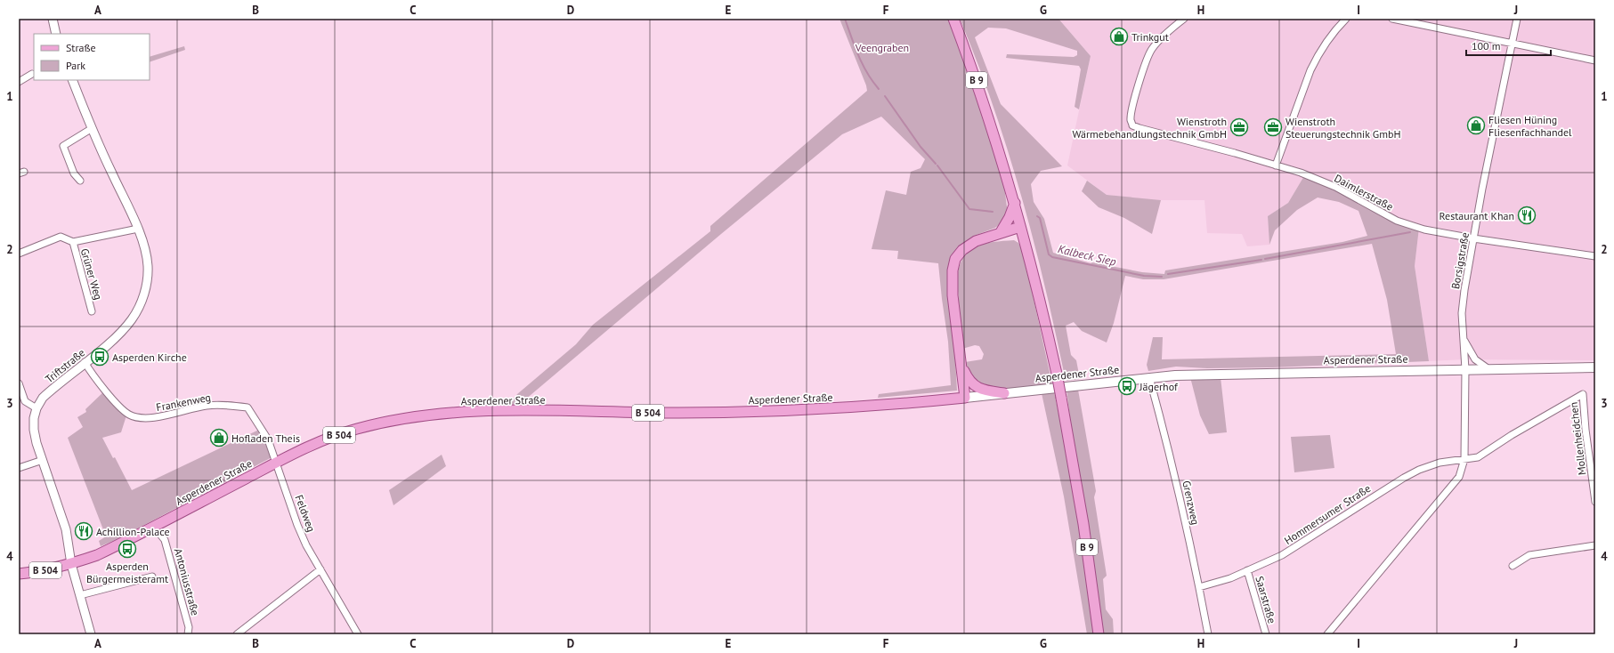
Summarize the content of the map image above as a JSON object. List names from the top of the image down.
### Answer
{
  "streets": {
    "main road": ["B 9", "Asperdener Straße", "B 504"],
    "street": [
      "Daimlerstraße",
      "Borsigstraße",
      "Grüner Weg",
      "Triftstraße",
      "Frankenweg",
      "Mollenheidchen",
      "Grenzweg",
      "Feldweg",
      "Hommersumer Straße",
      "Antoniusstraße",
      "Saarstraße"
    ]
  },
  "crossings": [
    ["Daimlerstraße", "Borsigstraße"],
    ["Borsigstraße", "Asperdener Straße"],
    ["Grüner Weg", "Triftstraße"],
    ["Asperdener Straße", "Triftstraße"],
    ["Asperdener Straße", "Frankenweg"],
    ["Asperdener Straße", "Grenzweg"],
    ["Asperdener Straße", "Feldweg"],
    ["Triftstraße", "Frankenweg"],
    ["Frankenweg", "Feldweg"],
    ["Mollenheidchen", "Hommersumer Straße"],
    ["Grenzweg", "Hommersumer Straße"],
    ["Hommersumer Straße", "Saarstraße"]
  ],
  "water": ["Kalbeck Siep"],
  "parks": ["Veengraben"],
  "places": {
    "shop": ["Trinkgut", "Fliesen Hüning Fliesenfachhandel", "Hofladen Theis"],
    "office": ["Wienstroth Wärmebehandlungstechnik GmbH", "Wienstroth Steuerungstechnik GmbH"],
    "restaurant": ["Restaurant Khan", "Achillion-Palace"],
    "bus stop": ["Asperden Kirche", "Jägerhof", "Asperden Bürgermeisteramt"]
  },
  "legend": ["Straße", "Park"],
  "scale_bar": "100 m",
  "grid": {
    "columns": [
      "A",
      "B",
      "C",
      "D",
      "E",
      "F",
      "G",
      "H",
      "I",
      "J"
    ],
    "rows": [
      "1",
      "2",
      "3",
      "4"
    ]
  }
}
